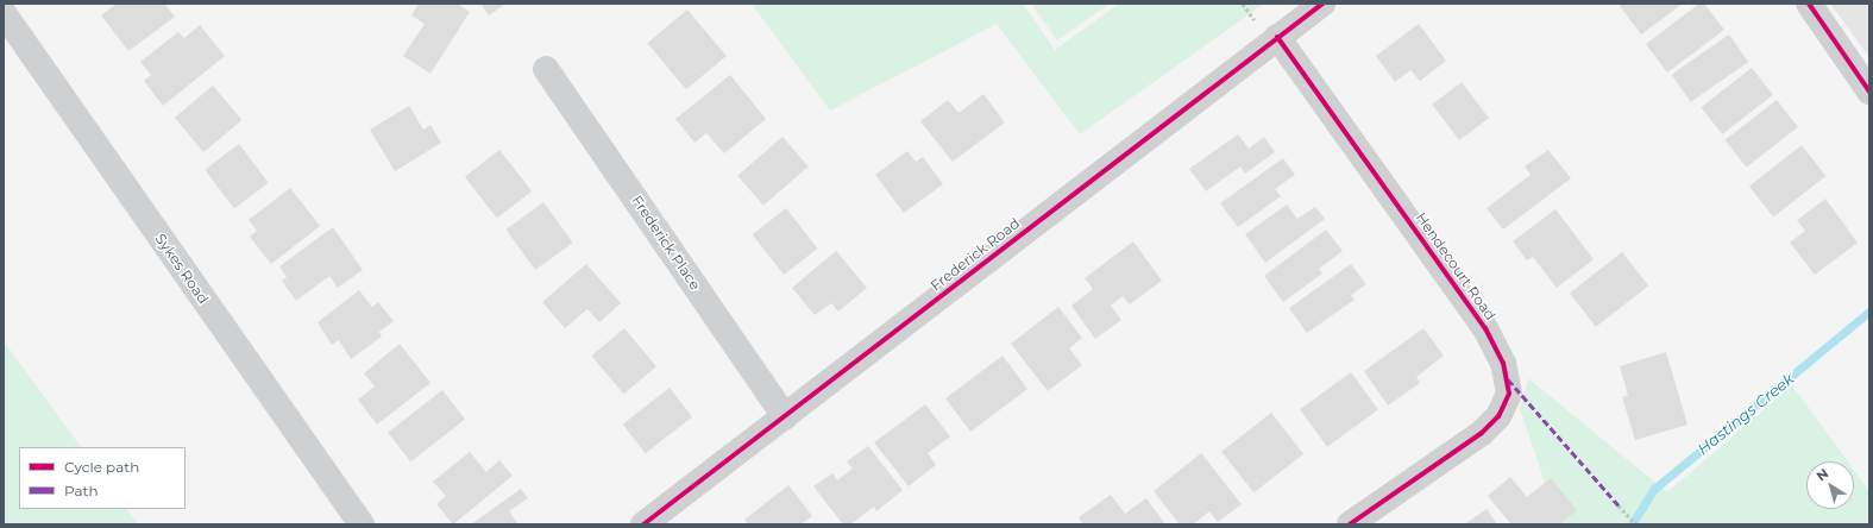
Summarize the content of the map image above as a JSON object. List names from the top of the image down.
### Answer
{
  "streets": {
    "street": [
      "Frederick Place",
      "Frederick Road",
      "Hendecourt Road",
      "Sykes Road"
    ]
  },
  "crossings": [
    ["Frederick Place", "Frederick Road"],
    ["Frederick Road", "Hendecourt Road"]
  ],
  "water": ["Hastings Creek"],
  "legend": ["Cycle path", "Path"],
  "north": "top left"
}
